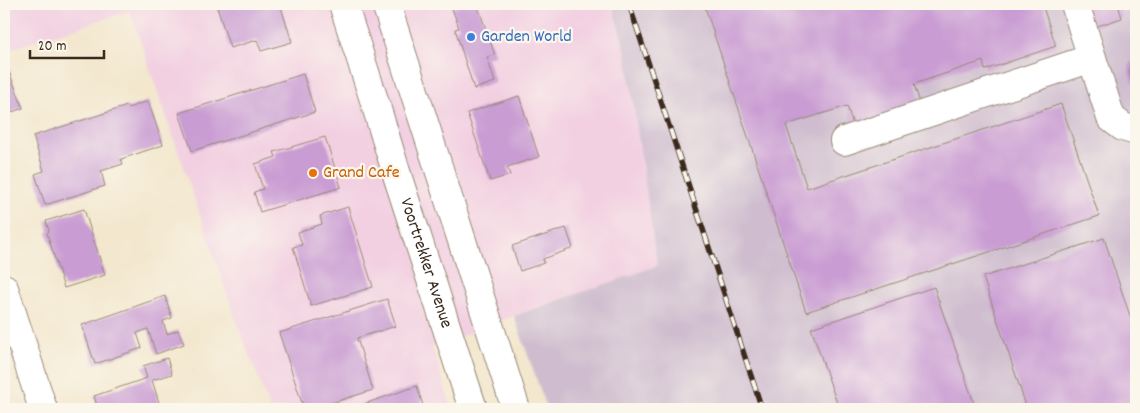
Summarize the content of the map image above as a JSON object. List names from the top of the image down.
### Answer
{
  "streets": {
    "main road": ["Voortrekker Avenue"]
  },
  "places": ["Garden World", "Grand Cafe"],
  "scale_bar": "20 m"
}
